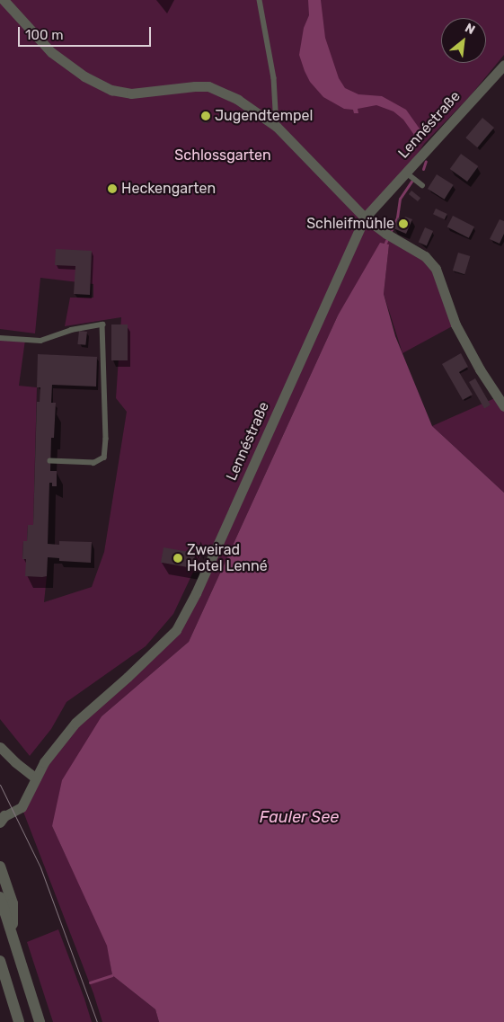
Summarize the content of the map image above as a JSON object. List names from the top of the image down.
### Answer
{
  "streets": {
    "street": ["Lennéstraße"]
  },
  "water": ["Fauler See"],
  "parks": ["Schlossgarten"],
  "places": [
    "Jugendtempel",
    "Heckengarten",
    "Schleifmühle",
    "Zweirad Hotel Lenné"
  ],
  "scale_bar": "100 m",
  "north": "top right"
}
